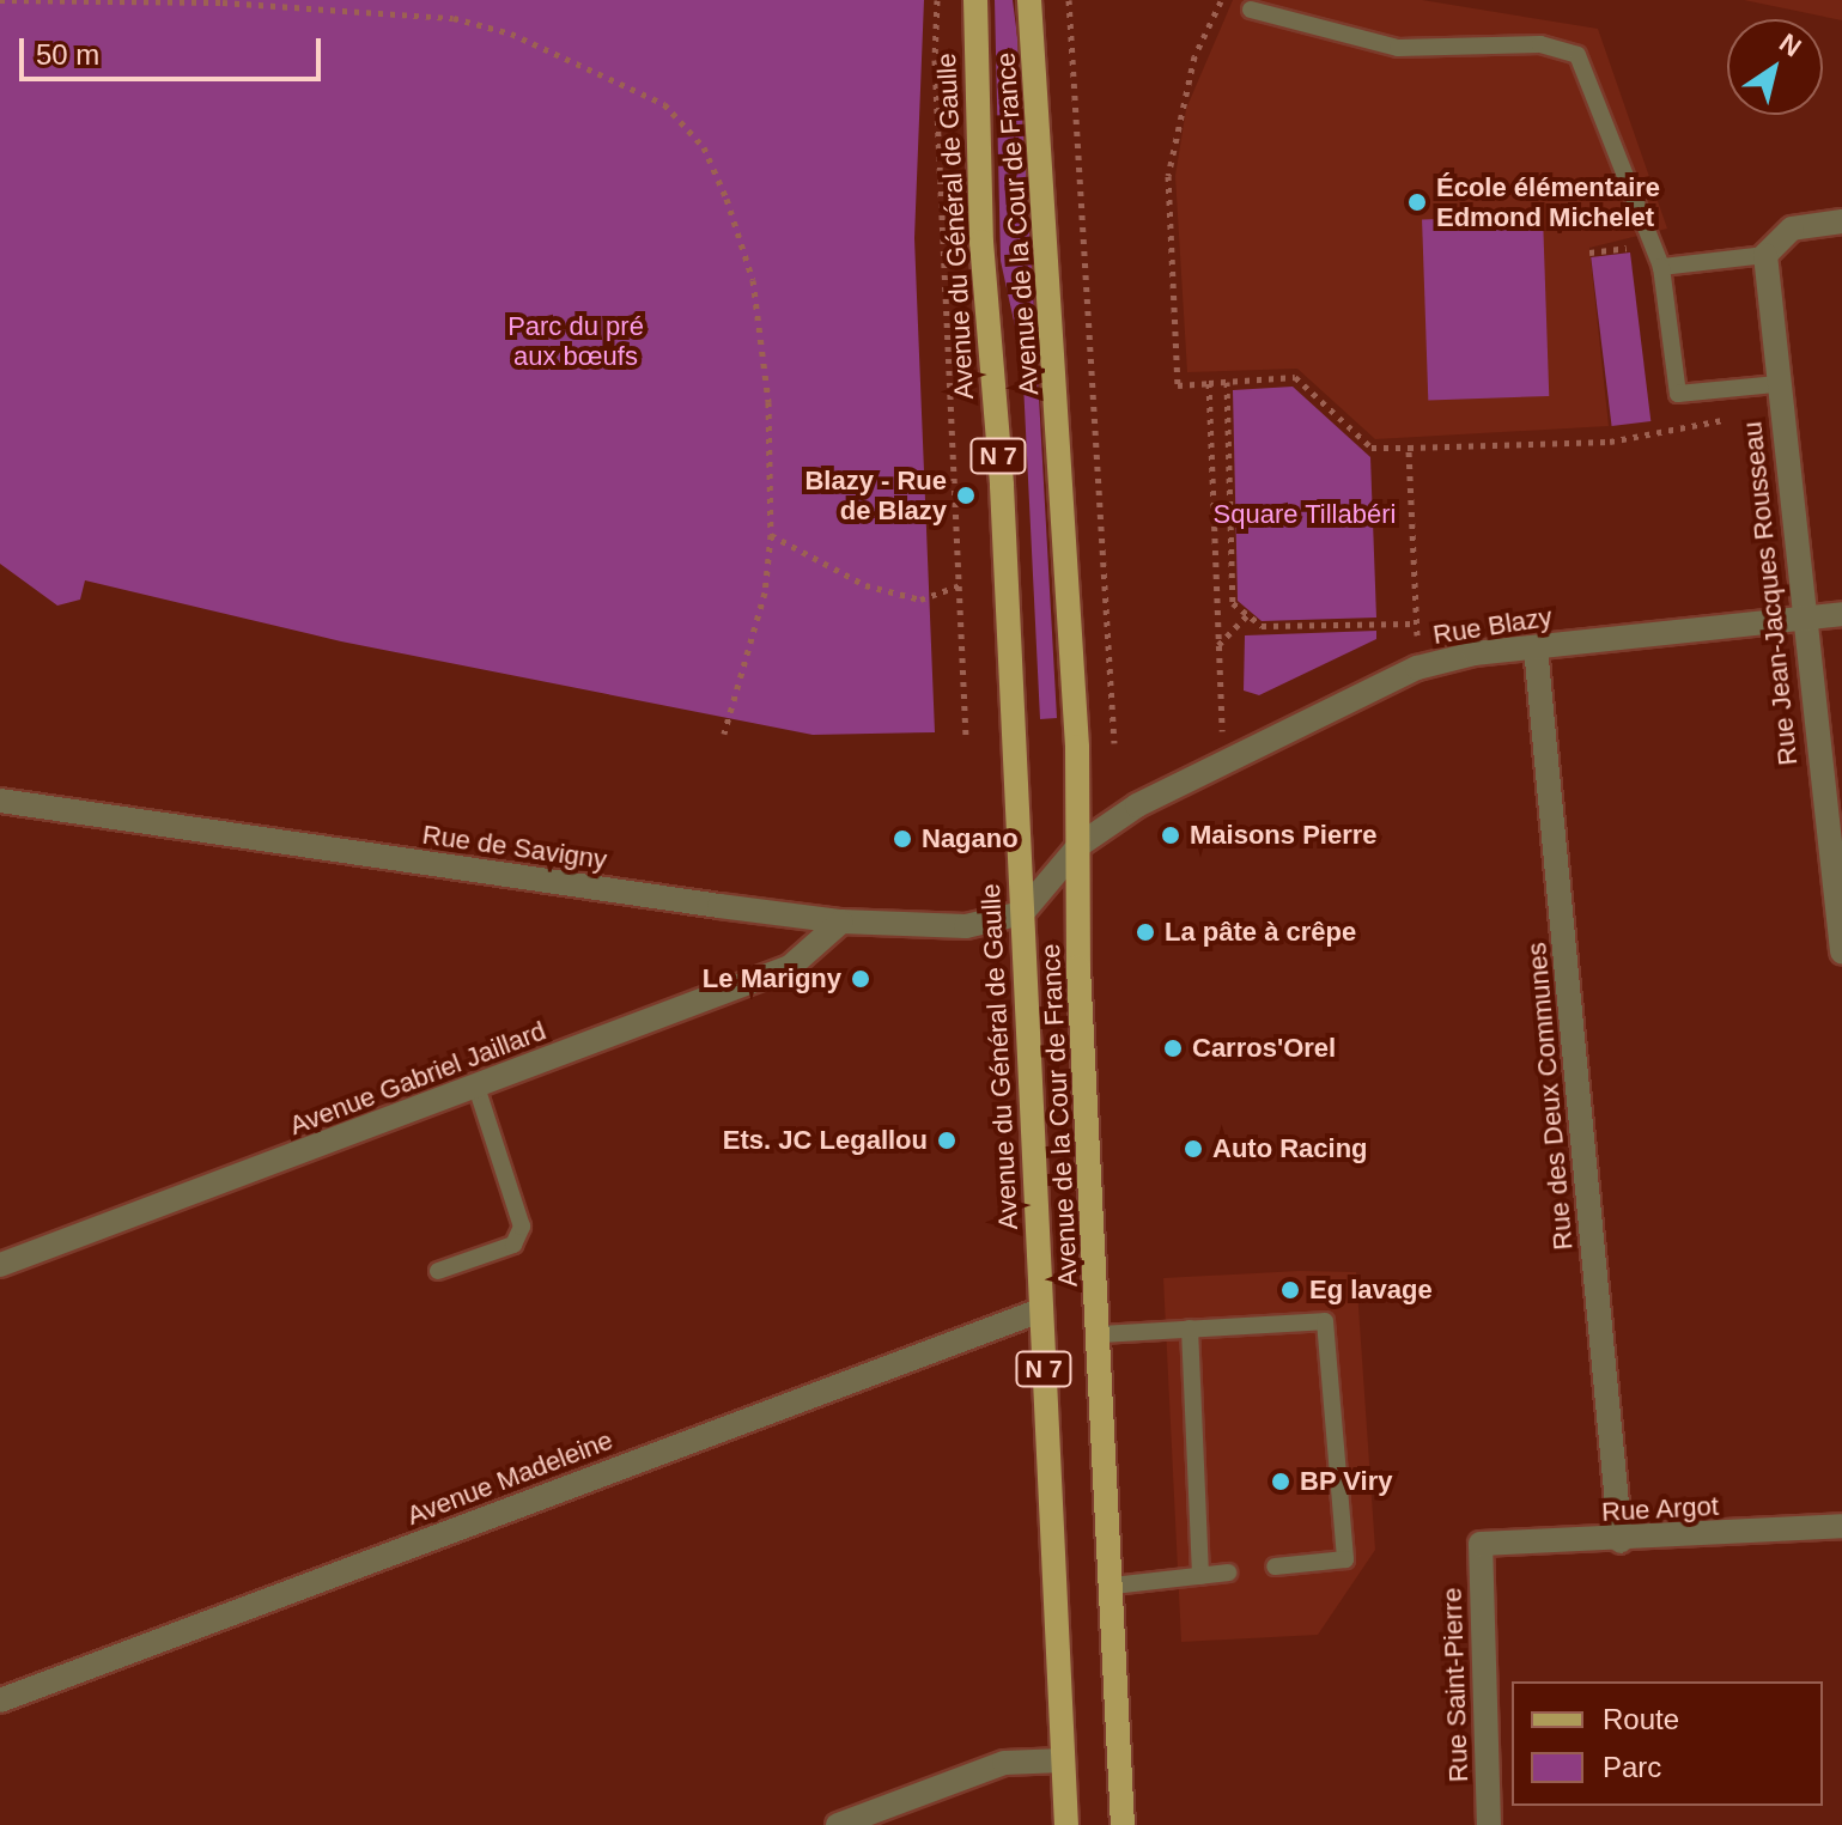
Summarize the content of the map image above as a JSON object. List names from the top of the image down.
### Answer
{
  "streets": {
    "main road": ["Avenue de la Cour de France", "Avenue du Général de Gaulle", "N 7"],
    "street": [
      "Rue Jean-Jacques Rousseau",
      "Rue Blazy",
      "Rue de Savigny",
      "Avenue Gabriel Jaillard",
      "Rue des Deux Communes",
      "Avenue Madeleine",
      "Rue Argot",
      "Rue Saint-Pierre"
    ]
  },
  "crossings": [
    ["Avenue de la Cour de France", "Avenue du Général de Gaulle"],
    ["Avenue de la Cour de France", "N 7"],
    ["Avenue de la Cour de France", "Rue Blazy"],
    ["Avenue de la Cour de France", "Rue de Savigny"],
    ["Avenue du Général de Gaulle", "Rue de Savigny"],
    ["Avenue du Général de Gaulle", "Avenue Madeleine"],
    ["Rue Jean-Jacques Rousseau", "Rue Blazy"],
    ["Rue Blazy", "Rue des Deux Communes"],
    ["Rue de Savigny", "Avenue Gabriel Jaillard"],
    ["Rue des Deux Communes", "Rue Argot"],
    ["Rue Argot", "Rue Saint-Pierre"]
  ],
  "parks": ["Parc du pré aux bœufs", "Square Tillabéri"],
  "places": [
    "École élémentaire Edmond Michelet",
    "Blazy - Rue de Blazy",
    "Maisons Pierre",
    "Nagano",
    "La pâte à crêpe",
    "Le Marigny",
    "Carros'Orel",
    "Ets. JC Legallou",
    "Auto Racing",
    "Eg lavage",
    "BP Viry"
  ],
  "legend": ["Route", "Parc"],
  "scale_bar": "50 m",
  "north": "top right"
}
